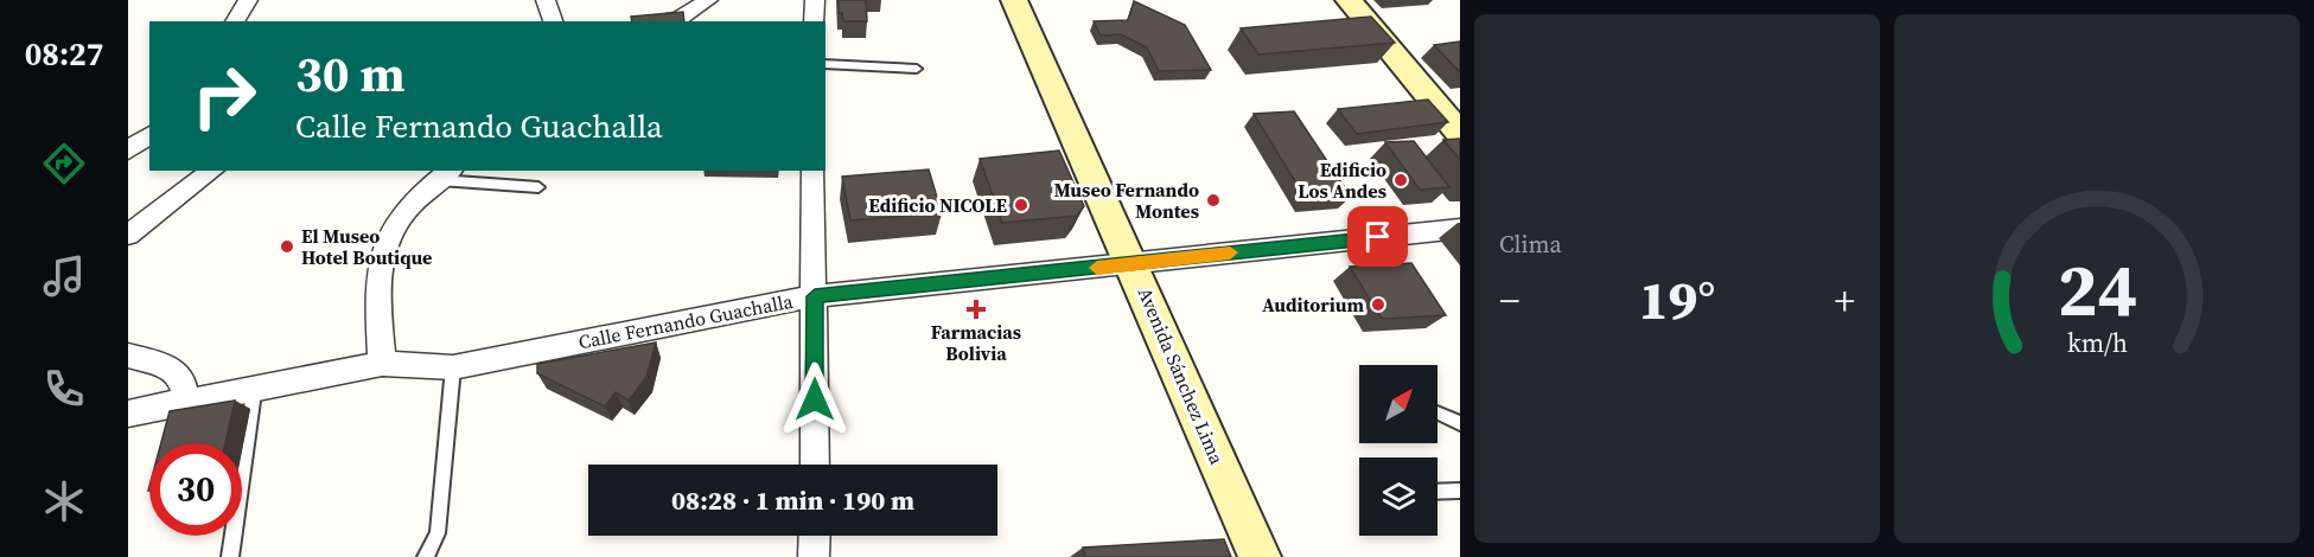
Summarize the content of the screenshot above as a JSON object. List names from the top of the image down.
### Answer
{
  "streets": {
    "main road": ["Avenida Sánchez Lima"],
    "street": ["Calle Fernando Guachalla"]
  },
  "crossings": [
    ["Calle Fernando Guachalla", "Avenida Sánchez Lima"]
  ],
  "places": {
    "other": [
      "Edificio Los Andes",
      "Museo Fernando Montes",
      "Edificio NICOLE",
      "El Museo Hotel Boutique",
      "Auditorium"
    ],
    "health": ["Farmacias Bolivia"]
  },
  "north": "top right",
  "page": {
    "tabs": "08:27",
    "tile": "Clima",
    "turn": ["30 m", "Calle Fernando Guachalla"],
    "heat": ["−", "19°", "+"],
    "limit": "30",
    "trip": "08:28 · 1 min · 190 m",
    "gauge": ["24", "km/h"]
  }
}
